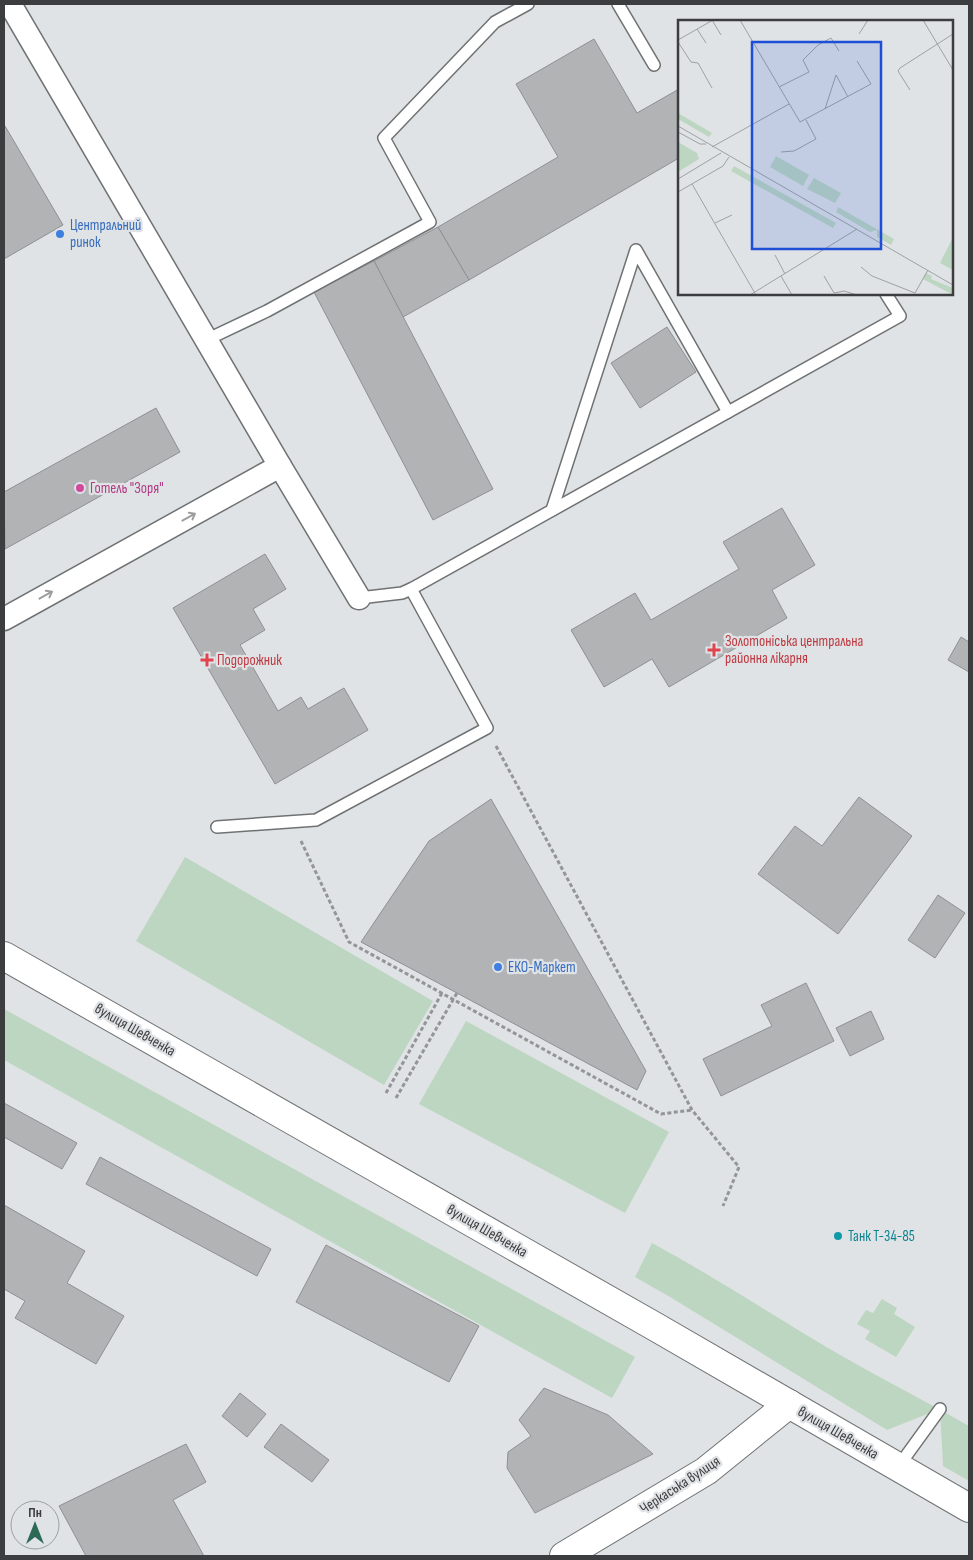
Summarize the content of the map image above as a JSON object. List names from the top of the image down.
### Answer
{
  "streets": {
    "main road": ["вулиця Шевченка", "Черкаська вулиця"]
  },
  "crossings": [
    ["вулиця Шевченка", "Черкаська вулиця"]
  ],
  "places": {
    "other": [
      "Центральний ринок",
      "Готель \"Зоря\"",
      "ЕКО-Маркет",
      "Танк Т-34-85"
    ],
    "health": ["Золотоніська центральна районна лікарня", "Подорожник"]
  },
  "north": "top"
}
